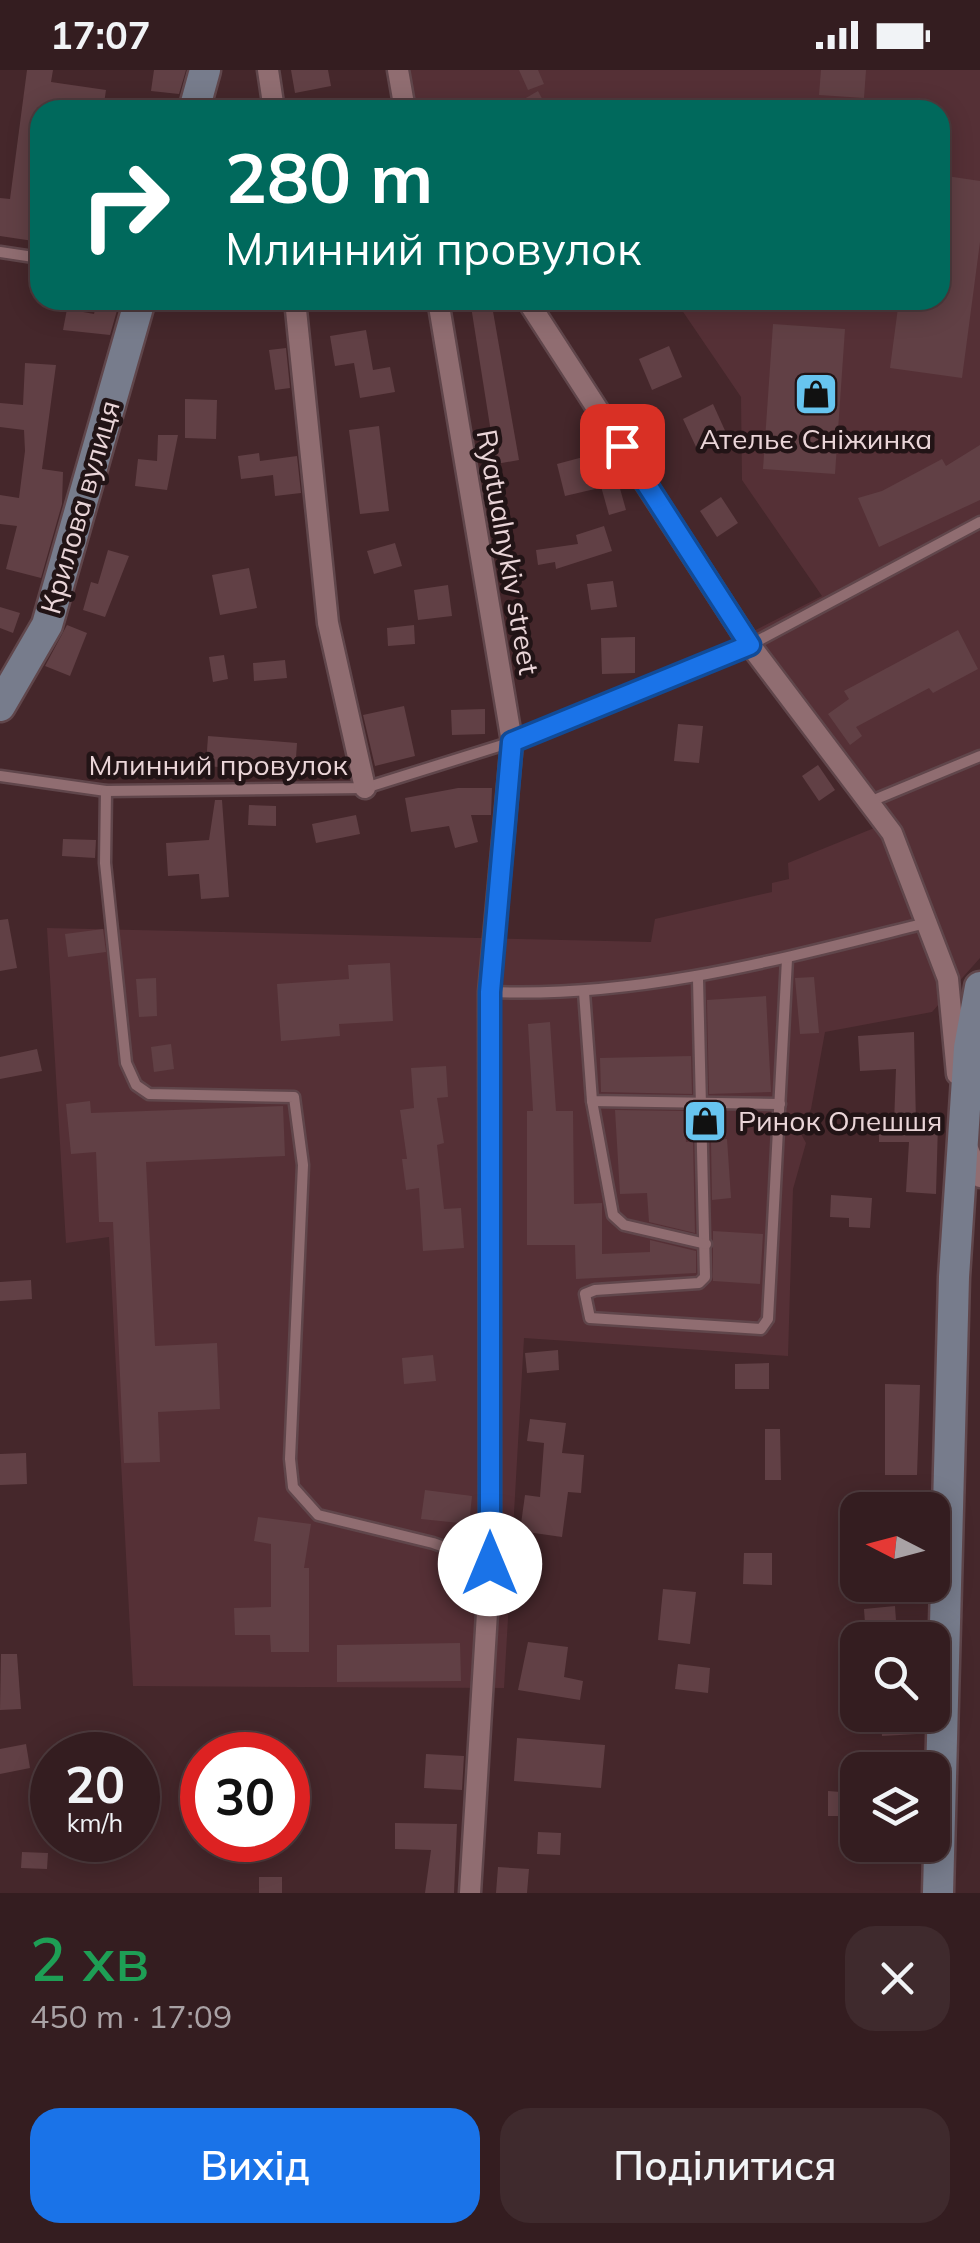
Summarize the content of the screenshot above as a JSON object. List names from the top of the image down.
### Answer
{
  "streets": {
    "street": ["Крилова вулиця", "Ryatualnykiv street"],
    "lane": ["Млинний провулок"]
  },
  "crossings": [
    ["Ryatualnykiv street", "Млинний провулок"]
  ],
  "places": {
    "shop": ["Ательє Сніжинка", "Ринок Олешшя"]
  },
  "north": "left",
  "page": {
    "status": "17:07",
    "turn": ["280 m", "Млинний провулок"],
    "speed": "20 km/h",
    "limit": "30",
    "heading": ["2 хв", "450 m · 17:09"],
    "buttons": ["Вихід", "Поділитися"]
  }
}
